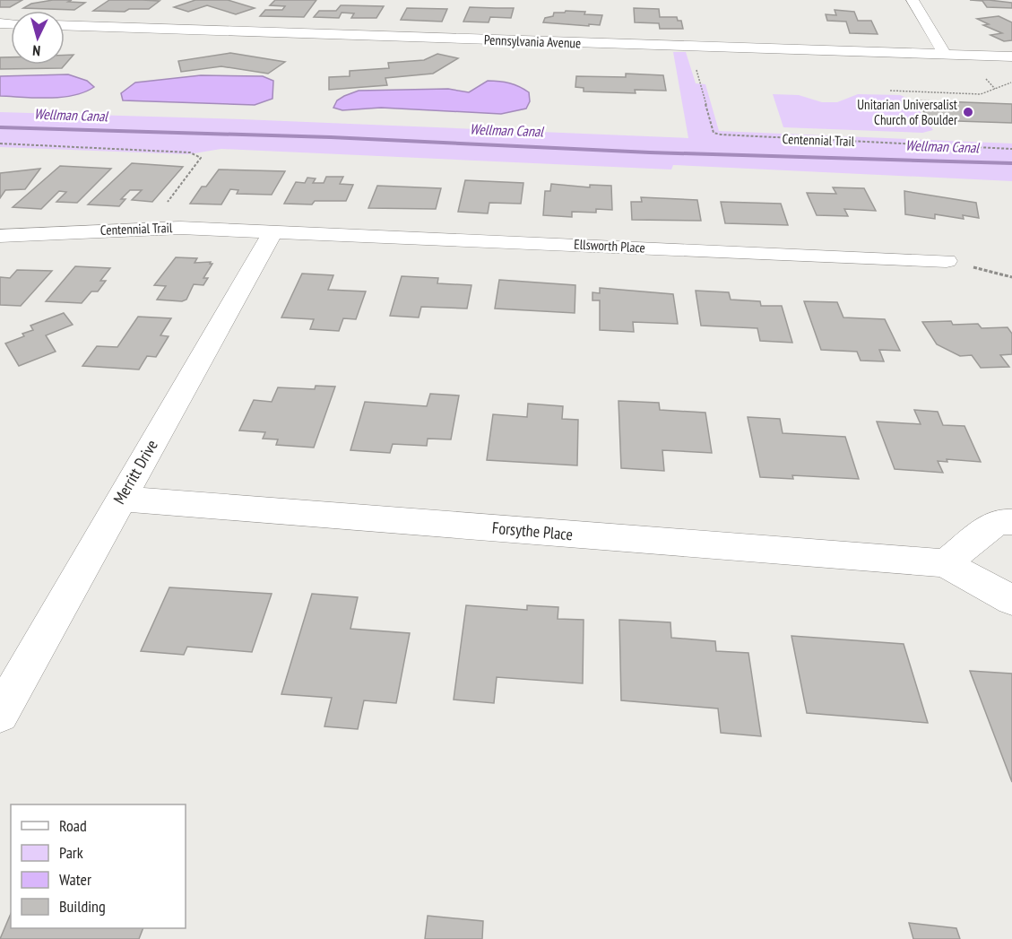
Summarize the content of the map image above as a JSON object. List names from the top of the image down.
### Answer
{
  "streets": {
    "street": [
      "Pennsylvania Avenue",
      "Centennial Trail",
      "Ellsworth Place",
      "Merritt Drive",
      "Forsythe Place"
    ]
  },
  "crossings": [
    ["Pennsylvania Avenue", "Centennial Trail"],
    ["Centennial Trail", "Ellsworth Place"],
    ["Centennial Trail", "Merritt Drive"],
    ["Ellsworth Place", "Merritt Drive"],
    ["Merritt Drive", "Forsythe Place"]
  ],
  "water": ["Wellman Canal"],
  "places": ["Unitarian Universalist Church of Boulder"],
  "legend": [
    "Road",
    "Park",
    "Water",
    "Building"
  ],
  "north": "bottom"
}
